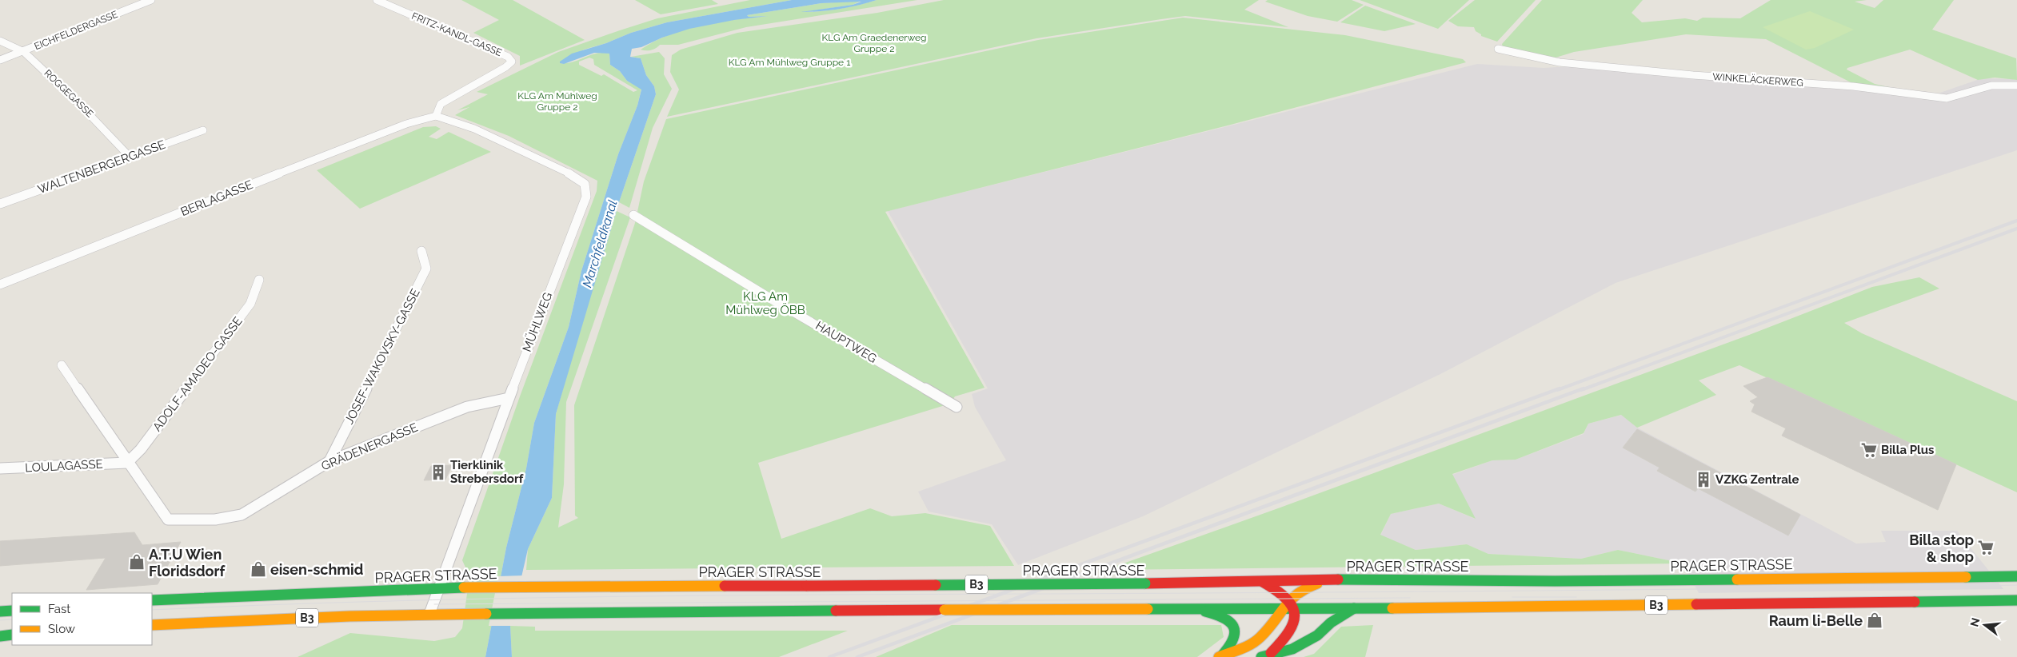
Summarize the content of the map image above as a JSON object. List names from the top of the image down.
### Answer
{
  "streets": {
    "main road": ["PRAGER STRASSE", "B3"],
    "street": [
      "EICHFELDERGASSE",
      "FRITZ-KANDL-GASSE",
      "WINKELÄCKERWEG",
      "ROGGEGASSE",
      "WALTENBERGERGASSE",
      "BERLAGASSE",
      "MÜHLWEG",
      "HAUPTWEG",
      "JOSEF-WAKOVSKY-GASSE",
      "ADOLF-AMADEO-GASSE",
      "GRÄDENERGASSE",
      "LOULAGASSE"
    ]
  },
  "crossings": [
    ["EICHFELDERGASSE", "ROGGEGASSE"],
    ["FRITZ-KANDL-GASSE", "BERLAGASSE"],
    ["FRITZ-KANDL-GASSE", "MÜHLWEG"],
    ["ROGGEGASSE", "WALTENBERGERGASSE"],
    ["BERLAGASSE", "MÜHLWEG"],
    ["MÜHLWEG", "GRÄDENERGASSE"],
    ["MÜHLWEG", "PRAGER STRASSE"],
    ["MÜHLWEG", "B3"],
    ["JOSEF-WAKOVSKY-GASSE", "GRÄDENERGASSE"],
    ["ADOLF-AMADEO-GASSE", "GRÄDENERGASSE"],
    ["ADOLF-AMADEO-GASSE", "LOULAGASSE"],
    ["GRÄDENERGASSE", "LOULAGASSE"]
  ],
  "water": ["Marchfeldkanal"],
  "parks": [
    "KLG Am Graedenerweg Gruppe 2",
    "KLG Am Mühlweg Gruppe 1",
    "KLG Am Mühlweg Gruppe 2",
    "KLG Am Mühlweg ÖBB"
  ],
  "places": {
    "supermarket": ["Billa Plus", "Billa stop & shop"],
    "building": ["Tierklinik Strebersdorf", "VZKG Zentrale"],
    "shop": ["A.T.U Wien Floridsdorf", "eisen-schmid", "Raum li-Belle"]
  },
  "legend": ["Fast", "Slow"],
  "north": "left"
}
